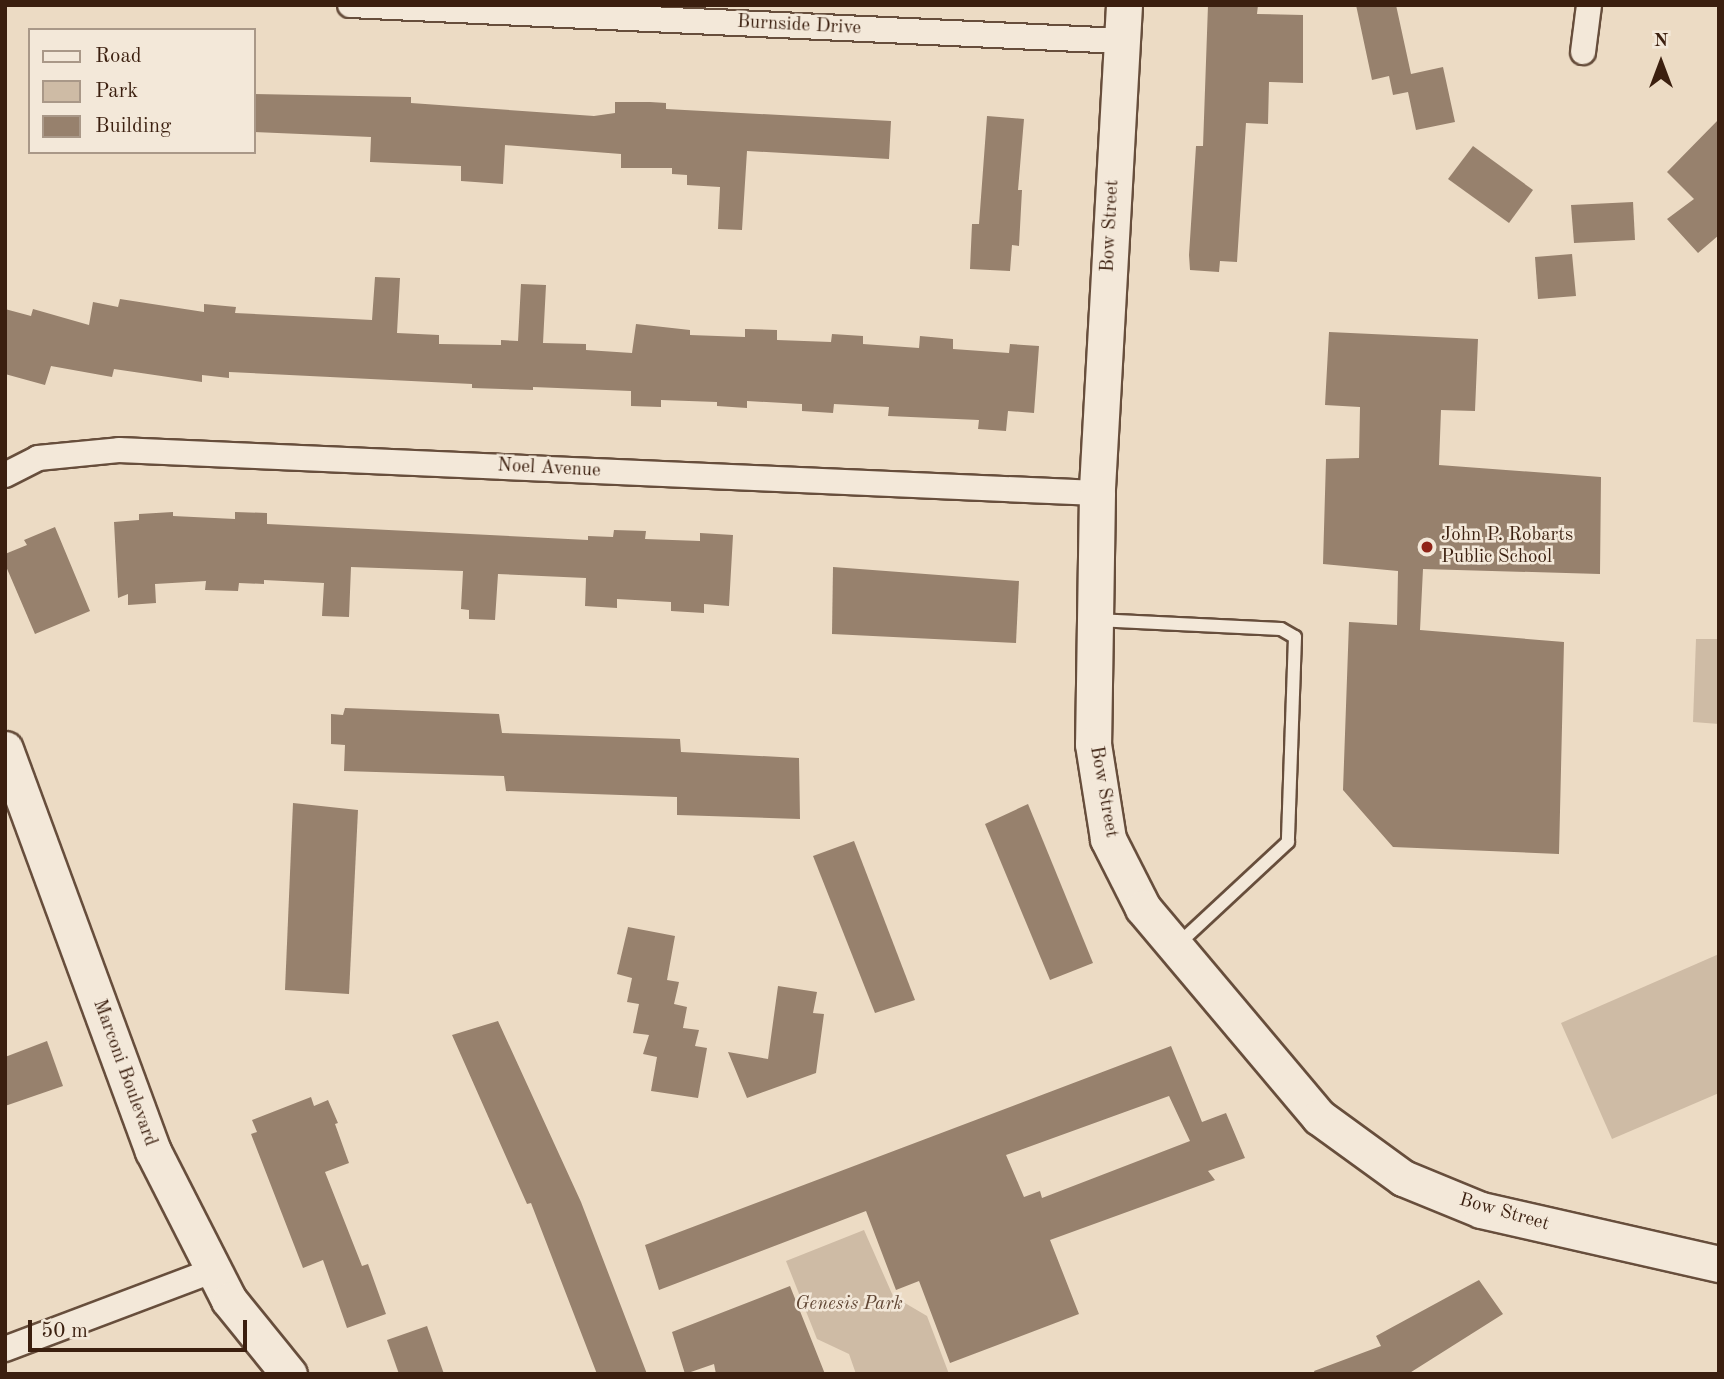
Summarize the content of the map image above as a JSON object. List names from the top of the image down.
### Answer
{
  "streets": {
    "street": [
      "Burnside Drive",
      "Bow Street",
      "Noel Avenue",
      "Marconi Boulevard"
    ]
  },
  "crossings": [
    ["Burnside Drive", "Bow Street"],
    ["Bow Street", "Noel Avenue"]
  ],
  "parks": ["Genesis Park"],
  "places": ["John P. Robarts Public School"],
  "legend": ["Road", "Park", "Building"],
  "scale_bar": "50 m",
  "north": "top"
}
